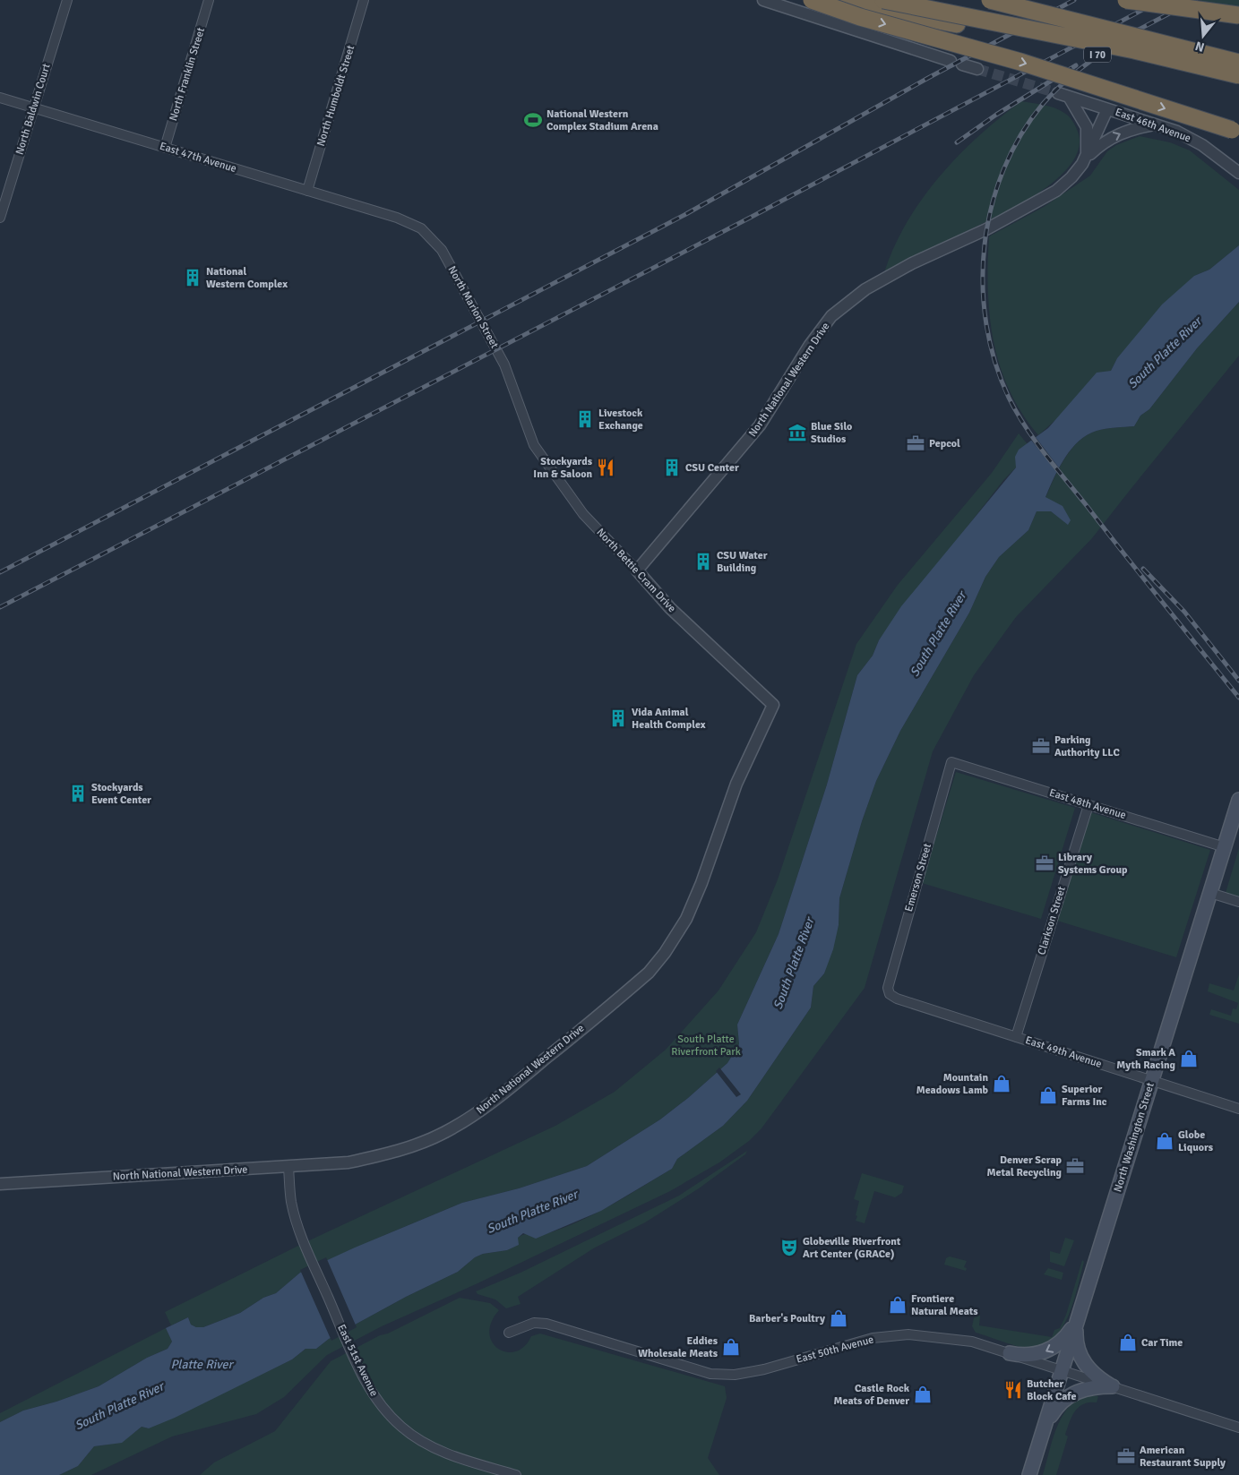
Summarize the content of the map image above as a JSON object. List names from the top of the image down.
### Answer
{
  "streets": {
    "highway": ["I 70"],
    "main road": ["North Washington Street"],
    "street": [
      "North Franklin Street",
      "North Humboldt Street",
      "North Baldwin Court",
      "East 46th Avenue",
      "East 47th Avenue",
      "North Marion Street",
      "North National Western Drive",
      "North Bettie Cram Drive",
      "East 48th Avenue",
      "Emerson Street",
      "Clarkson Street",
      "East 49th Avenue",
      "East 50th Avenue",
      "East 51st Avenue"
    ]
  },
  "crossings": [
    ["North Franklin Street", "East 47th Avenue"],
    ["North Humboldt Street", "East 47th Avenue"],
    ["North Baldwin Court", "East 47th Avenue"],
    ["East 46th Avenue", "North National Western Drive"],
    ["East 47th Avenue", "North Marion Street"],
    ["North Marion Street", "North Bettie Cram Drive"],
    ["North National Western Drive", "North Bettie Cram Drive"],
    ["North National Western Drive", "East 51st Avenue"],
    ["East 48th Avenue", "Emerson Street"],
    ["East 48th Avenue", "Clarkson Street"],
    ["East 48th Avenue", "North Washington Street"],
    ["Emerson Street", "East 49th Avenue"],
    ["Clarkson Street", "East 49th Avenue"],
    ["East 49th Avenue", "North Washington Street"],
    ["North Washington Street", "East 50th Avenue"]
  ],
  "water": ["South Platte River", "Platte River"],
  "parks": ["South Platte Riverfront Park"],
  "places": {
    "sports": ["National Western Complex Stadium Arena"],
    "building": [
      "National Western Complex",
      "Livestock Exchange",
      "CSU Center",
      "CSU Water Building",
      "Vida Animal Health Complex",
      "Stockyards Event Center"
    ],
    "museum": ["Blue Silo Studios"],
    "office": [
      "Pepcol",
      "Parking Authority LLC",
      "Library Systems Group",
      "Denver Scrap Metal Recycling",
      "American Restaurant Supply"
    ],
    "restaurant": ["Stockyards Inn & Saloon", "Butcher Block Cafe"],
    "shop": [
      "Smark A Myth Racing",
      "Mountain Meadows Lamb",
      "Superior Farms Inc",
      "Globe Liquors",
      "Frontiere Natural Meats",
      "Barber's Poultry",
      "Car Time",
      "Eddies Wholesale Meats",
      "Castle Rock Meats of Denver"
    ],
    "theatre": ["Globeville Riverfront Art Center (GRACe)"]
  },
  "north": "bottom"
}
